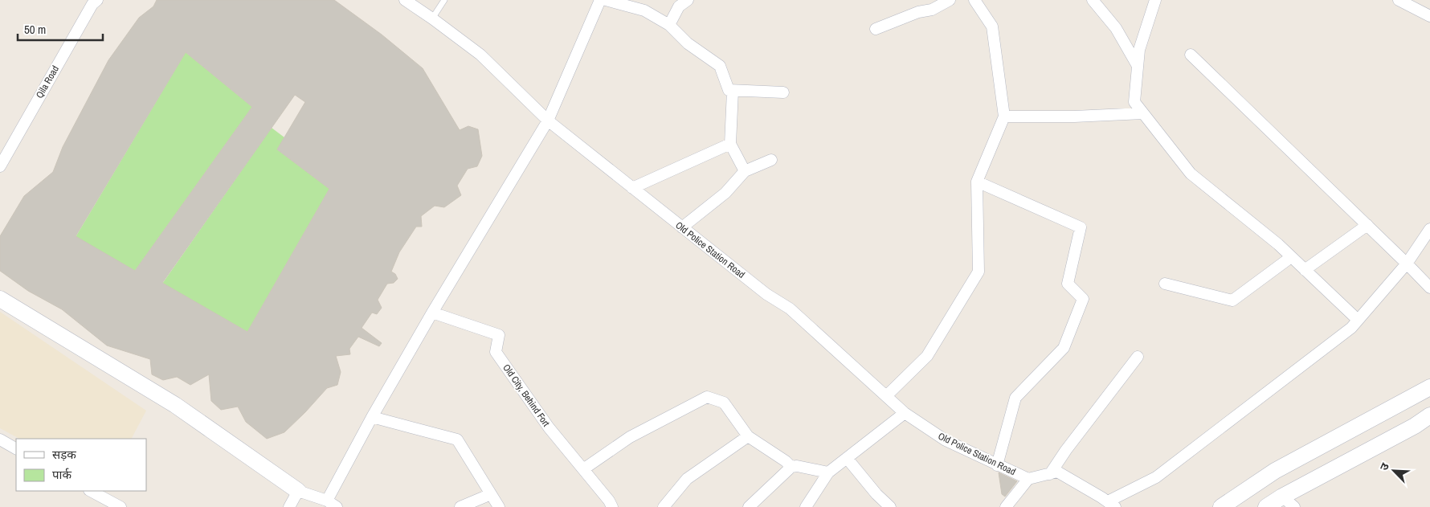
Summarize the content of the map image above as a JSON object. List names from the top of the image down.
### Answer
{
  "streets": {
    "street": ["Qila Road", "Old Police Station Road", "Old City, Behind Fort"]
  },
  "legend": ["सड़क", "पार्क"],
  "scale_bar": "50 m",
  "north": "top left"
}
